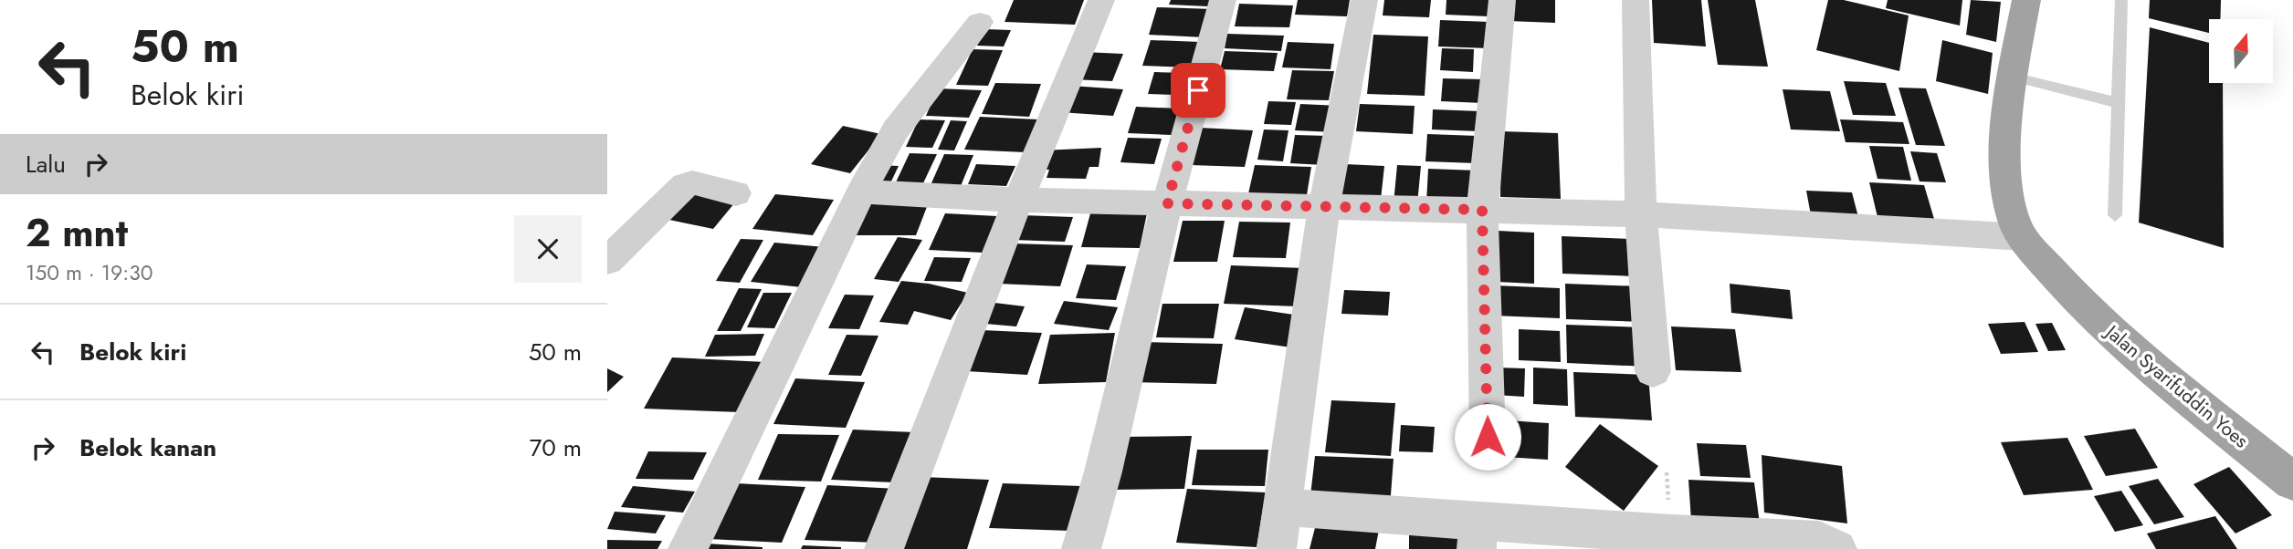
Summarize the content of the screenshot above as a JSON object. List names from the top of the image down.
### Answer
{
  "streets": {
    "highway": ["Jalan Syarifuddin Yoes"]
  },
  "north": "top",
  "page": {
    "turn": ["50 m", "Belok kiri"],
    "then": "Lalu",
    "heading": ["2 mnt", "150 m · 19:30"],
    "list": [
      {
        "name": "Belok kiri",
        "value": "50 m"
      },
      {
        "name": "Belok kanan",
        "value": "70 m"
      }
    ]
  }
}
